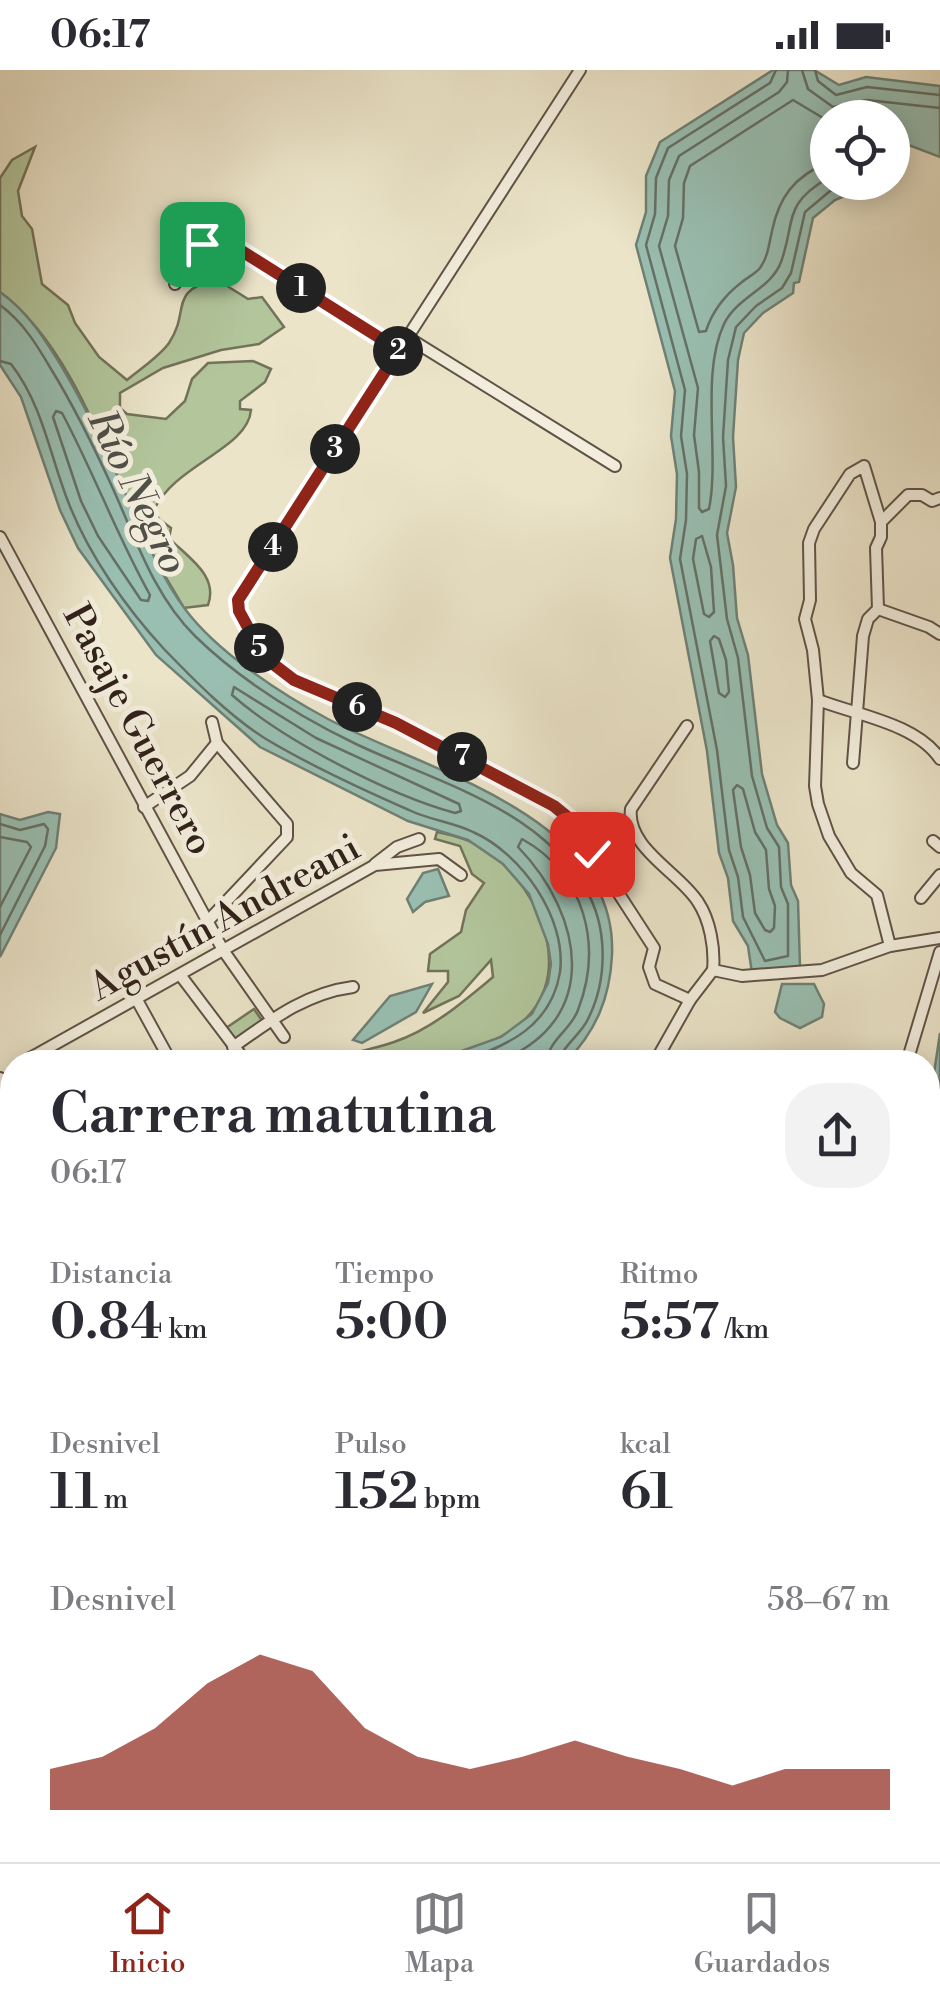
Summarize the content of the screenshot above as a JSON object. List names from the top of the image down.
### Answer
{
  "streets": {
    "street": ["Pasaje Guerrero", "Agustín Andreani"]
  },
  "crossings": [
    ["Pasaje Guerrero", "Agustín Andreani"]
  ],
  "water": ["Río Negro"],
  "page": {
    "status": "06:17",
    "pins": [
      "1",
      "2",
      "3",
      "4",
      "5",
      "6",
      "7"
    ],
    "heading": ["Carrera matutina", "06:17"],
    "stats": [
      ["Distancia", "0.84 km"],
      ["Tiempo", "5:00"],
      ["Ritmo", "5:57 /km"],
      ["Desnivel", "11 m"],
      ["Pulso", "152 bpm"],
      ["kcal", "61"]
    ],
    "chart": ["Desnivel", "58–67 m"],
    "tabs": ["Inicio", "Mapa", "Guardados"]
  }
}
